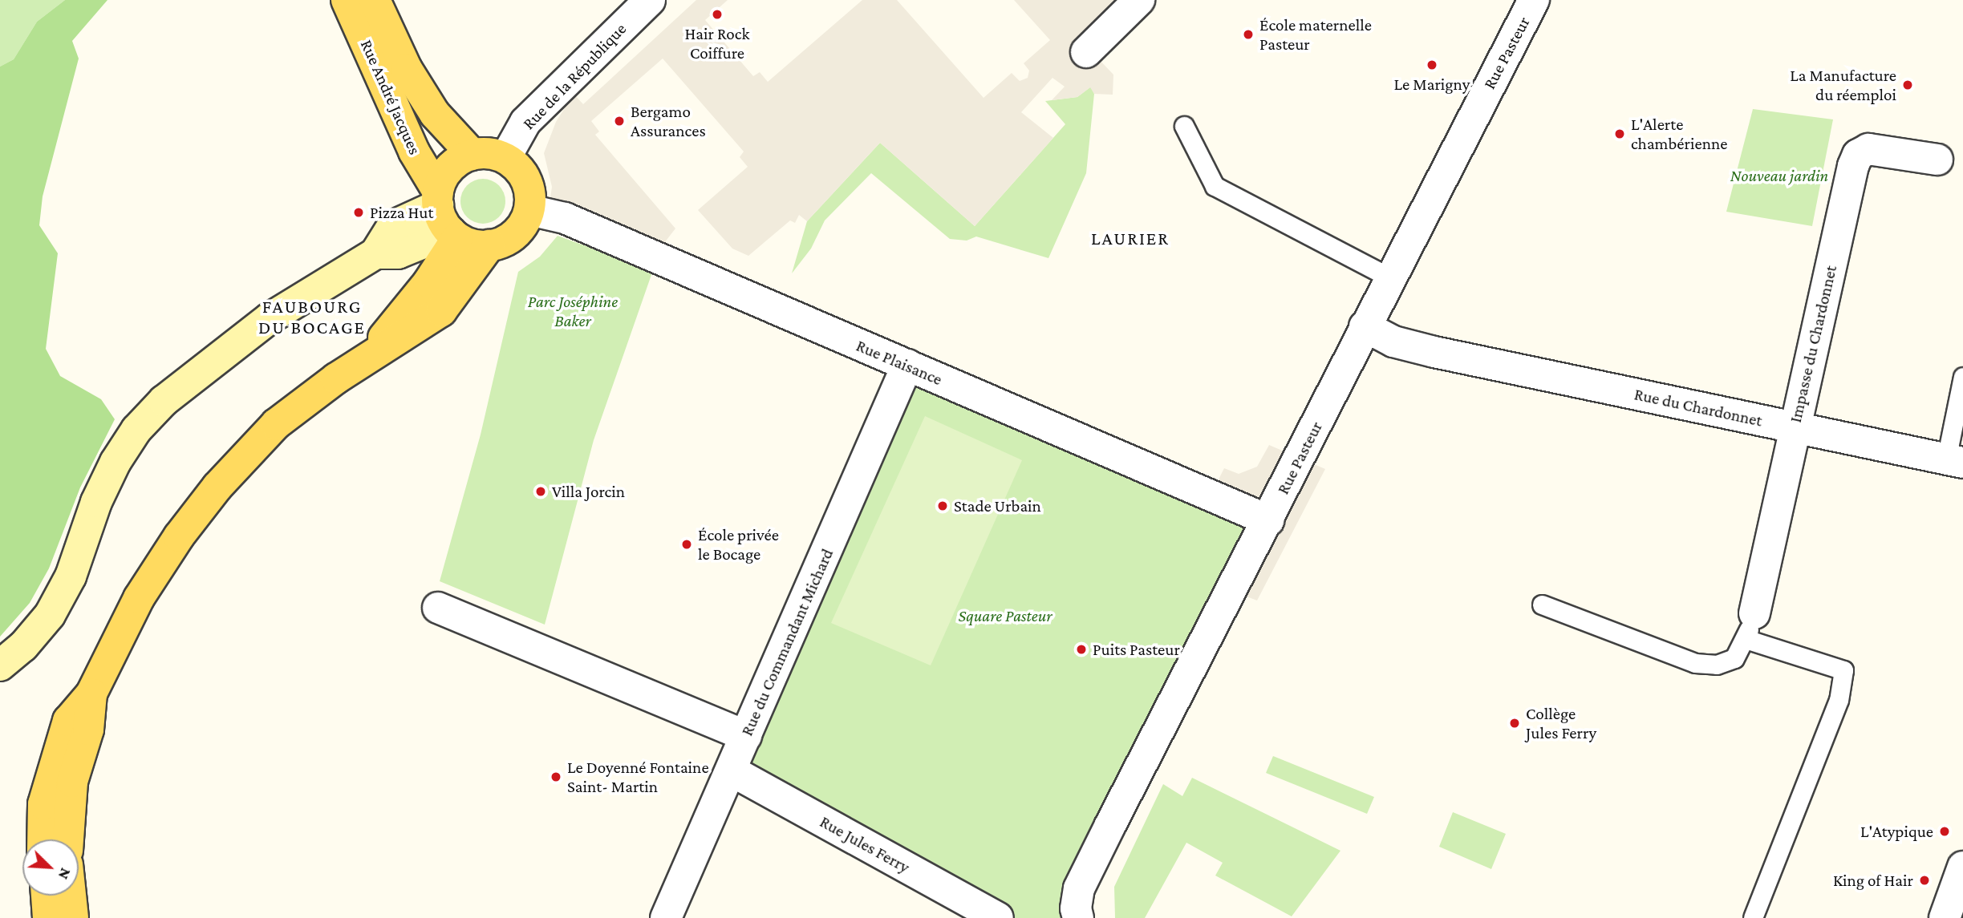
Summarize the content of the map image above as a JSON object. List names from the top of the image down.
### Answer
{
  "streets": {
    "main road": ["Rue André Jacques"],
    "street": [
      "Rue Pasteur",
      "Rue de la République",
      "Impasse du Chardonnet",
      "Rue Plaisance",
      "Rue du Chardonnet",
      "Rue du Commandant Michard",
      "Rue Jules Ferry"
    ]
  },
  "crossings": [
    ["Rue Pasteur", "Rue Plaisance"],
    ["Rue Pasteur", "Rue du Chardonnet"],
    ["Rue de la République", "Rue André Jacques"],
    ["Rue de la République", "Rue Plaisance"],
    ["Rue André Jacques", "Rue Plaisance"],
    ["Impasse du Chardonnet", "Rue du Chardonnet"],
    ["Rue Plaisance", "Rue du Commandant Michard"],
    ["Rue du Commandant Michard", "Rue Jules Ferry"]
  ],
  "districts": ["LAURIER", "FAUBOURG DU BOCAGE"],
  "parks": ["Nouveau jardin", "Parc Joséphine Baker", "Square Pasteur"],
  "places": [
    "Hair Rock Coiffure",
    "École maternelle Pasteur",
    "Le Marigny",
    "La Manufacture du réemploi",
    "Bergamo Assurances",
    "L'Alerte chambérienne",
    "Pizza Hut",
    "Villa Jorcin",
    "Stade Urbain",
    "École privée le Bocage",
    "Puits Pasteur",
    "Collège Jules Ferry",
    "Le Doyenné Fontaine Saint- Martin",
    "L'Atypique",
    "King of Hair"
  ],
  "north": "bottom right"
}
